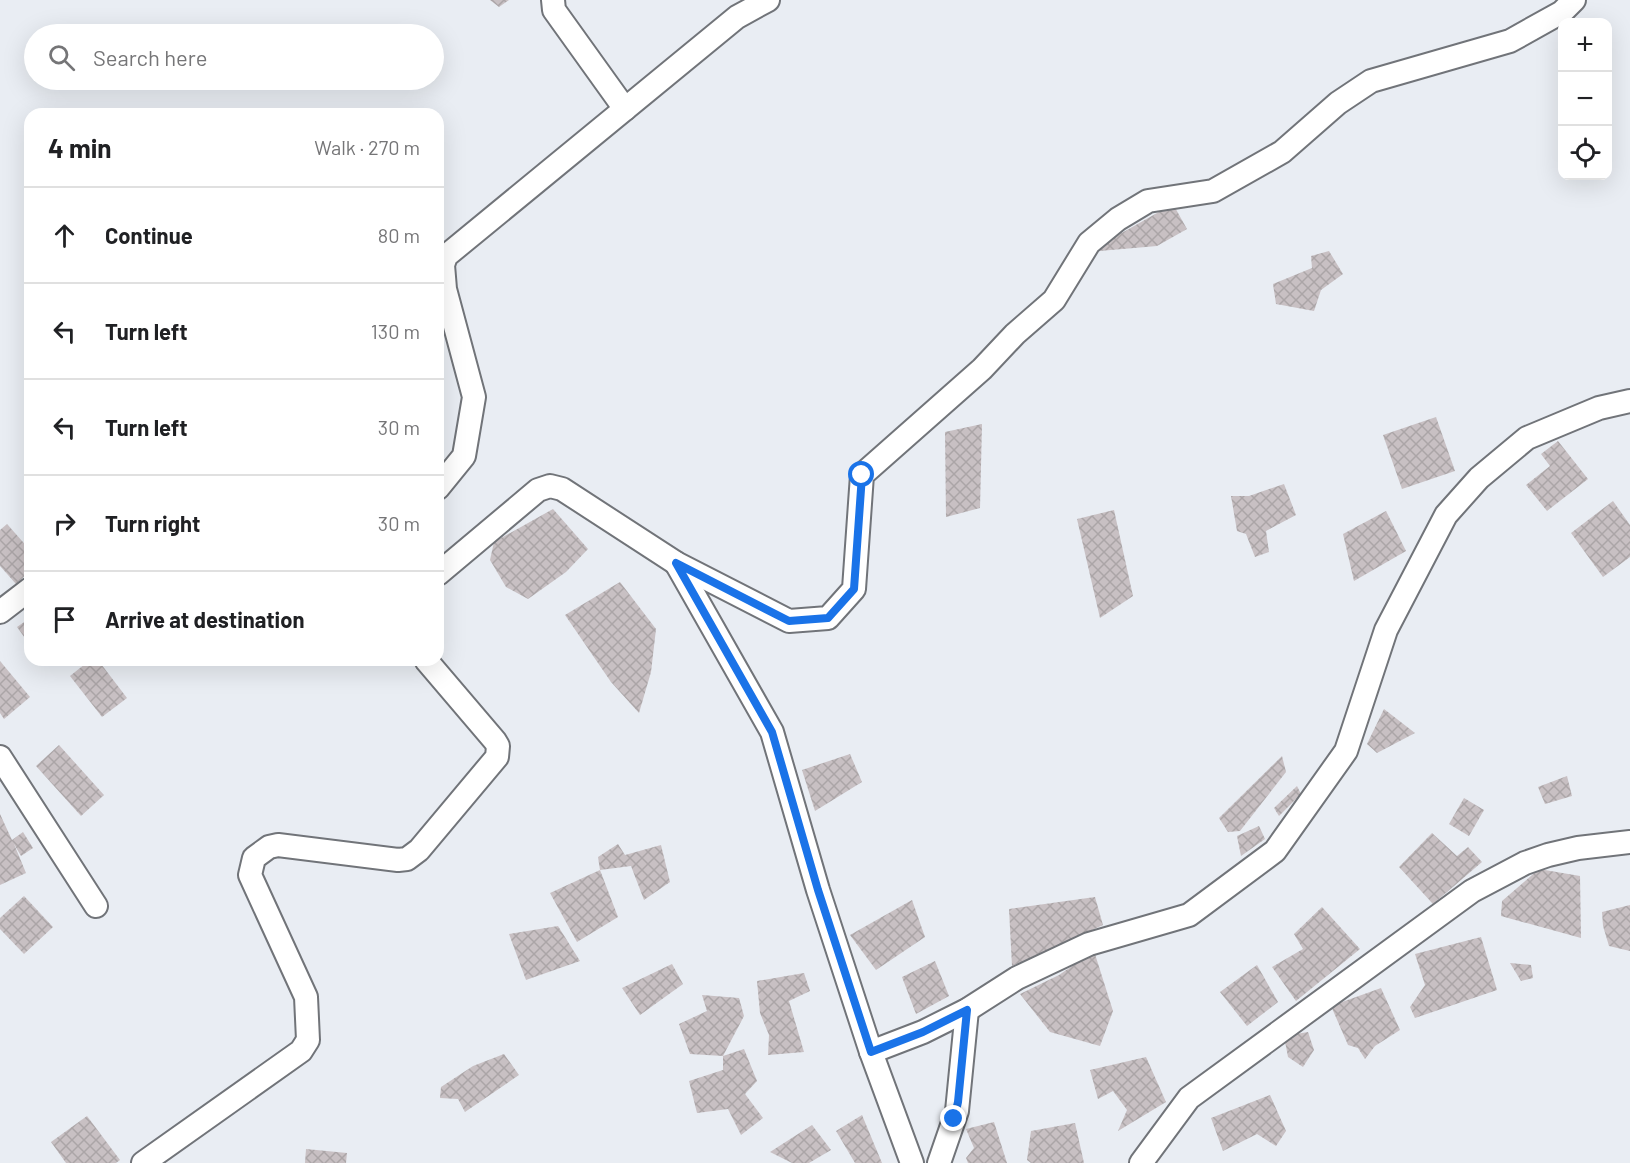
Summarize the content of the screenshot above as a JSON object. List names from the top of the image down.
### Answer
{
  "page": {
    "map_buttons": ["+", "−"],
    "search": "Search here",
    "heading": ["4 min", "Walk · 270 m"],
    "list": [
      ["Continue", "80 m"],
      ["Turn left", "130 m"],
      ["Turn left", "30 m"],
      ["Turn right", "30 m"],
      "Arrive at destination"
    ]
  }
}
